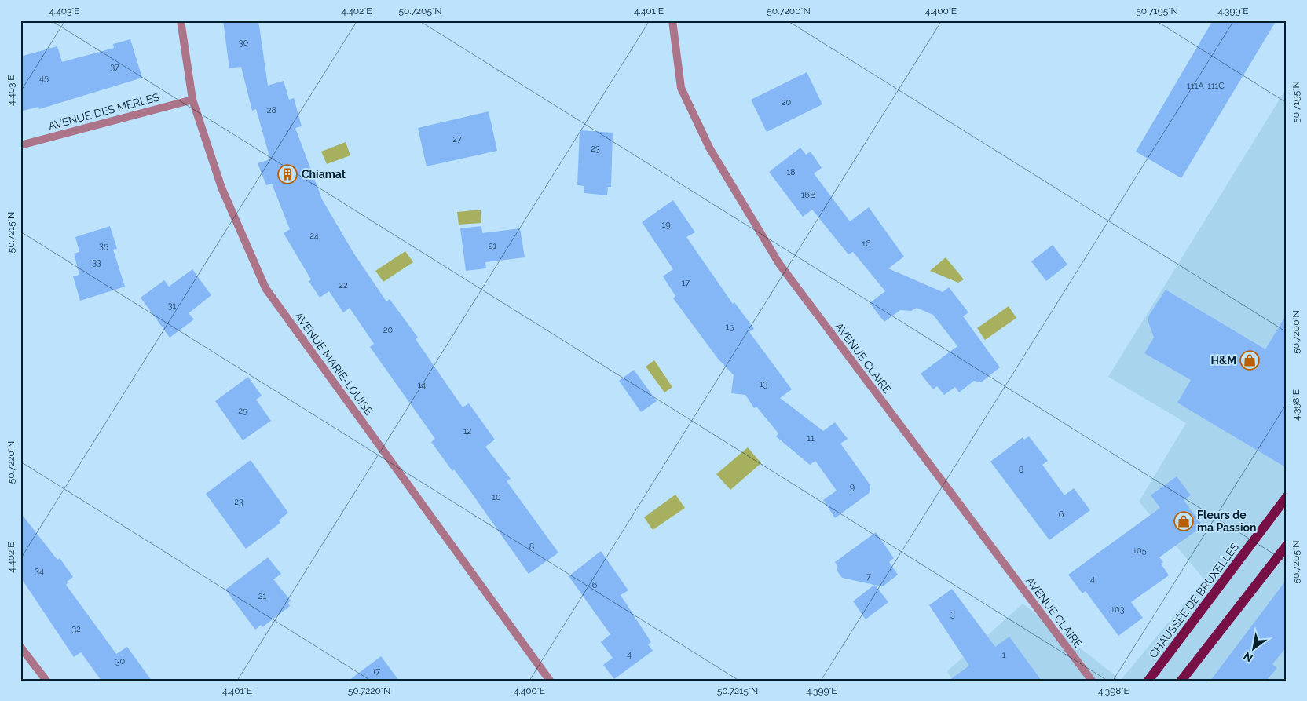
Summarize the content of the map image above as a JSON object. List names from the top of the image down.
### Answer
{
  "streets": {
    "main road": ["CHAUSSÉE DE BRUXELLES"],
    "street": ["AVENUE DES MERLES", "AVENUE CLAIRE", "AVENUE MARIE-LOUISE"]
  },
  "crossings": [
    ["AVENUE DES MERLES", "AVENUE MARIE-LOUISE"]
  ],
  "places": {
    "building": ["Chiamat"],
    "shop": ["H&M", "Fleurs de ma Passion"]
  },
  "house_numbers": [
    "30",
    "37",
    "45",
    "111A-111C",
    "20",
    "28",
    "27",
    "23",
    "18",
    "16B",
    "19",
    "24",
    "16",
    "35",
    "21",
    "33",
    "17",
    "22",
    "31",
    "15",
    "20",
    "13",
    "14",
    "25",
    "12",
    "11",
    "8",
    "9",
    "10",
    "23",
    "6",
    "8",
    "105",
    "34",
    "7",
    "4",
    "6",
    "21",
    "103",
    "3",
    "32",
    "4",
    "1",
    "30",
    "17"
  ],
  "north": "bottom left",
  "coordinates": [
    "4.403°E",
    "4.402°E",
    "50.7205°N",
    "4.401°E",
    "50.7200°N",
    "4.400°E",
    "50.7195°N",
    "4.399°E",
    "50.7215°N",
    "4.398°E",
    "50.7220°N"
  ]
}
